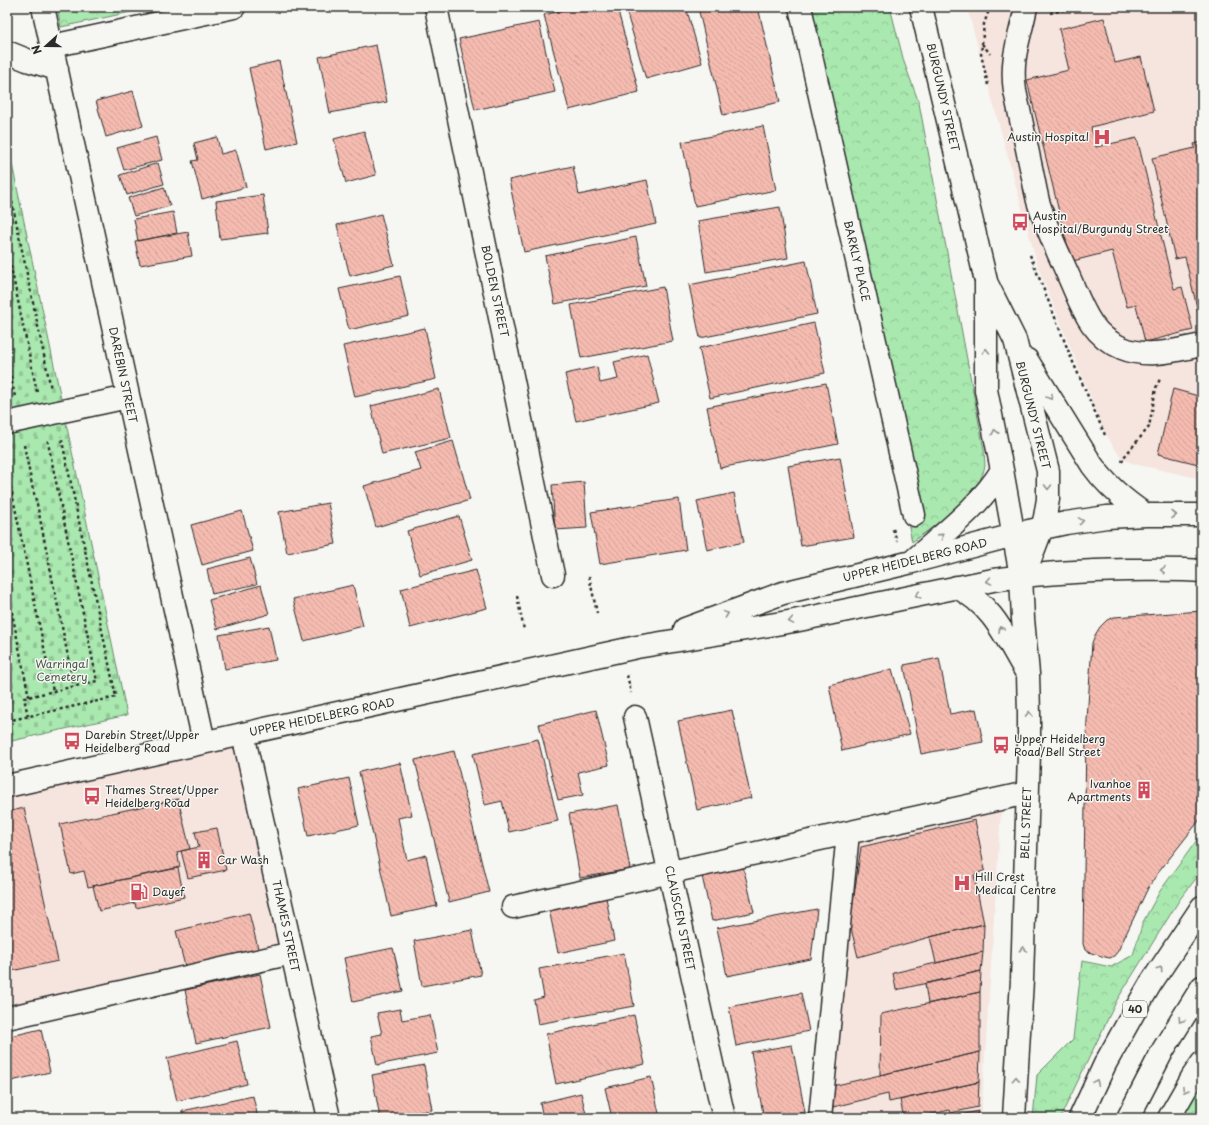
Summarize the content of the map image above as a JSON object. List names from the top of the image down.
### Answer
{
  "streets": {
    "main road": [
      "BURGUNDY STREET",
      "BARKLY PLACE",
      "BOLDEN STREET",
      "DAREBIN STREET",
      "UPPER HEIDELBERG ROAD",
      "BELL STREET",
      "CLAUSCEN STREET",
      "THAMES STREET",
      "40"
    ]
  },
  "crossings": [
    ["BURGUNDY STREET", "UPPER HEIDELBERG ROAD"],
    ["BURGUNDY STREET", "BELL STREET"],
    ["DAREBIN STREET", "UPPER HEIDELBERG ROAD"],
    ["UPPER HEIDELBERG ROAD", "BELL STREET"],
    ["UPPER HEIDELBERG ROAD", "THAMES STREET"]
  ],
  "parks": ["Warringal Cemetery"],
  "places": {
    "hospital": ["Austin Hospital", "Hill Crest Medical Centre"],
    "bus stop": [
      "Austin Hospital/Burgundy Street",
      "Darebin Street/Upper Heidelberg Road",
      "Upper Heidelberg Road/Bell Street",
      "Thames Street/Upper Heidelberg Road"
    ],
    "building": ["Ivanhoe Apartments", "Car Wash"],
    "fuel station": ["Dayef"]
  },
  "north": "left"
}
